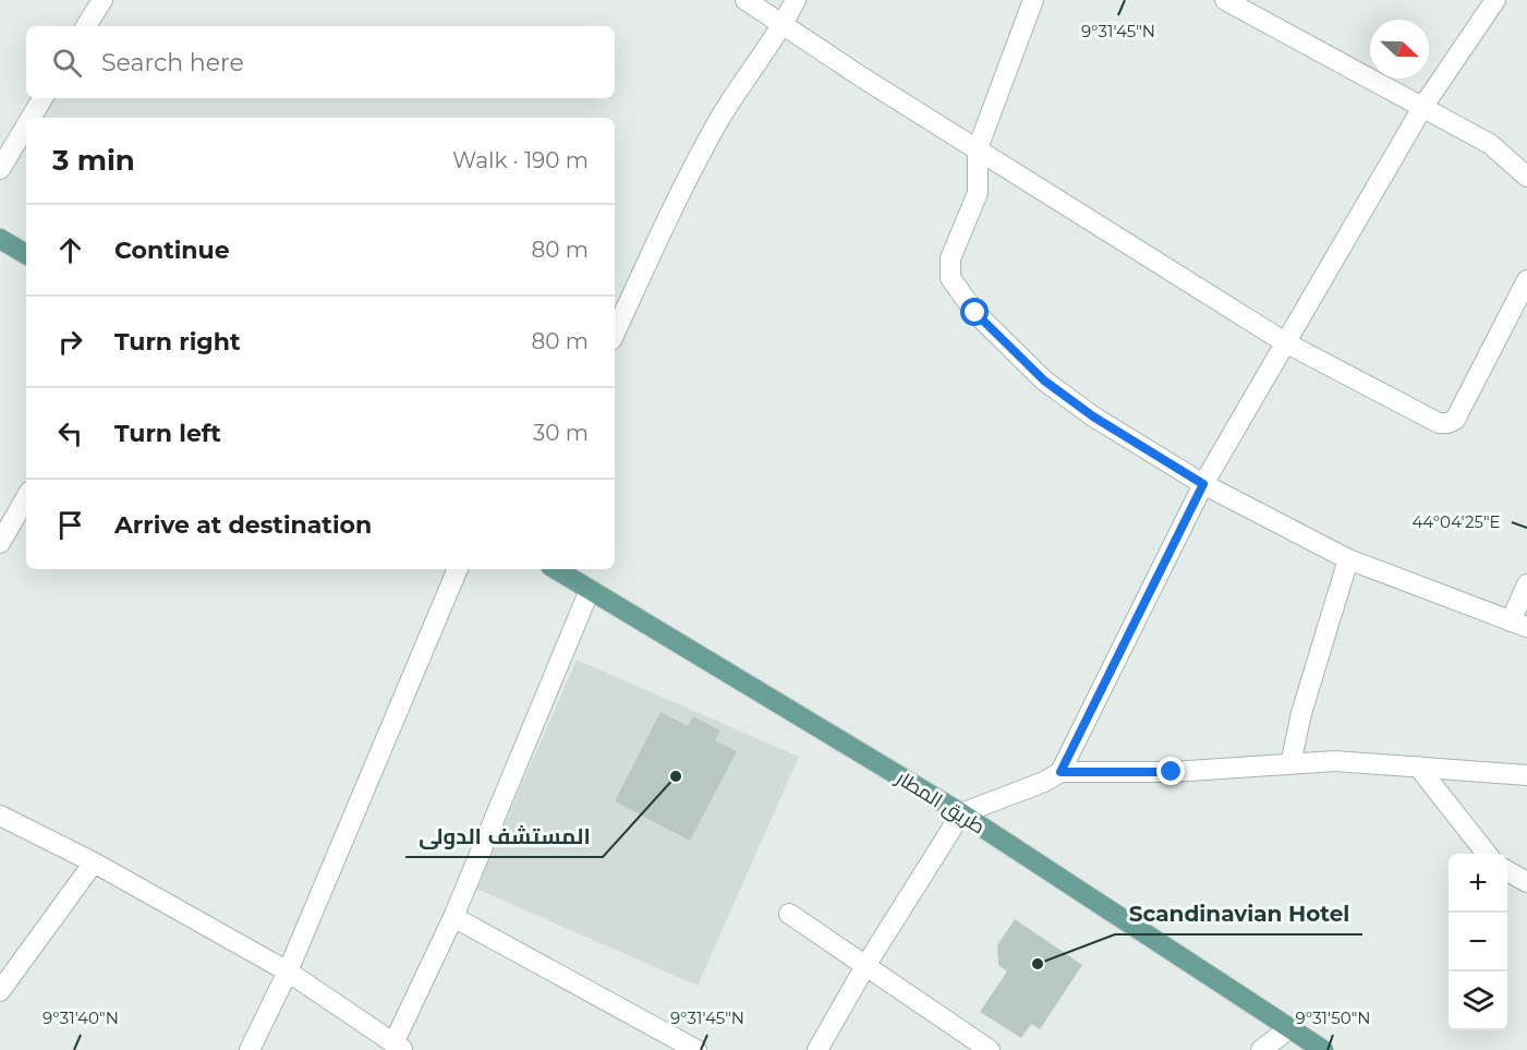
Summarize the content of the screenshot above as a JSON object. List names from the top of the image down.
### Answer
{
  "streets": {
    "main road": ["طريق المطار"]
  },
  "places": ["المستشف الدولى", "Scandinavian Hotel"],
  "north": "right",
  "page": {
    "search": "Search here",
    "heading": ["3 min", "Walk · 190 m"],
    "list": [
      ["Continue", "80 m"],
      ["Turn right", "80 m"],
      ["Turn left", "30 m"],
      "Arrive at destination"
    ],
    "map_buttons": ["+", "−"]
  },
  "coordinates": [
    "9°31'45\"N",
    "44°04'25\"E",
    "9°31'40\"N",
    "9°31'50\"N"
  ]
}
